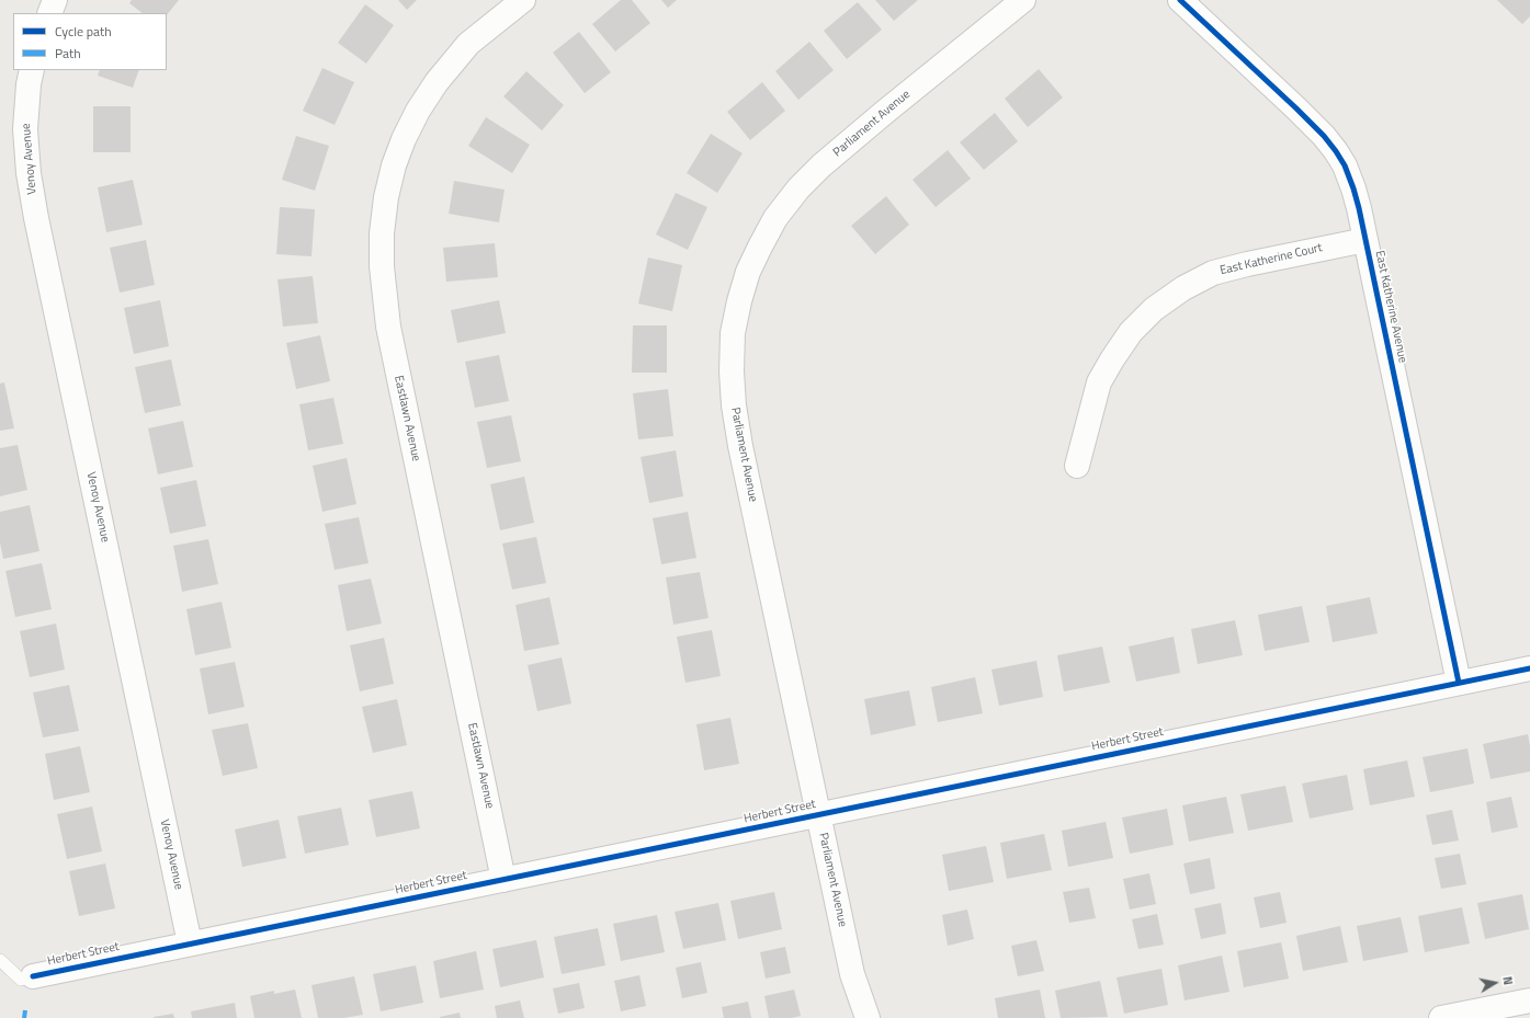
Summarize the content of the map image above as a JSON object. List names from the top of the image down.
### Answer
{
  "streets": {
    "street": [
      "Parliament Avenue",
      "Venoy Avenue",
      "East Katherine Court",
      "East Katherine Avenue",
      "Eastlawn Avenue",
      "Herbert Street"
    ]
  },
  "crossings": [
    ["Parliament Avenue", "Herbert Street"],
    ["Venoy Avenue", "Herbert Street"],
    ["East Katherine Court", "East Katherine Avenue"],
    ["East Katherine Avenue", "Herbert Street"],
    ["Eastlawn Avenue", "Herbert Street"]
  ],
  "legend": ["Cycle path", "Path"],
  "north": "right"
}
